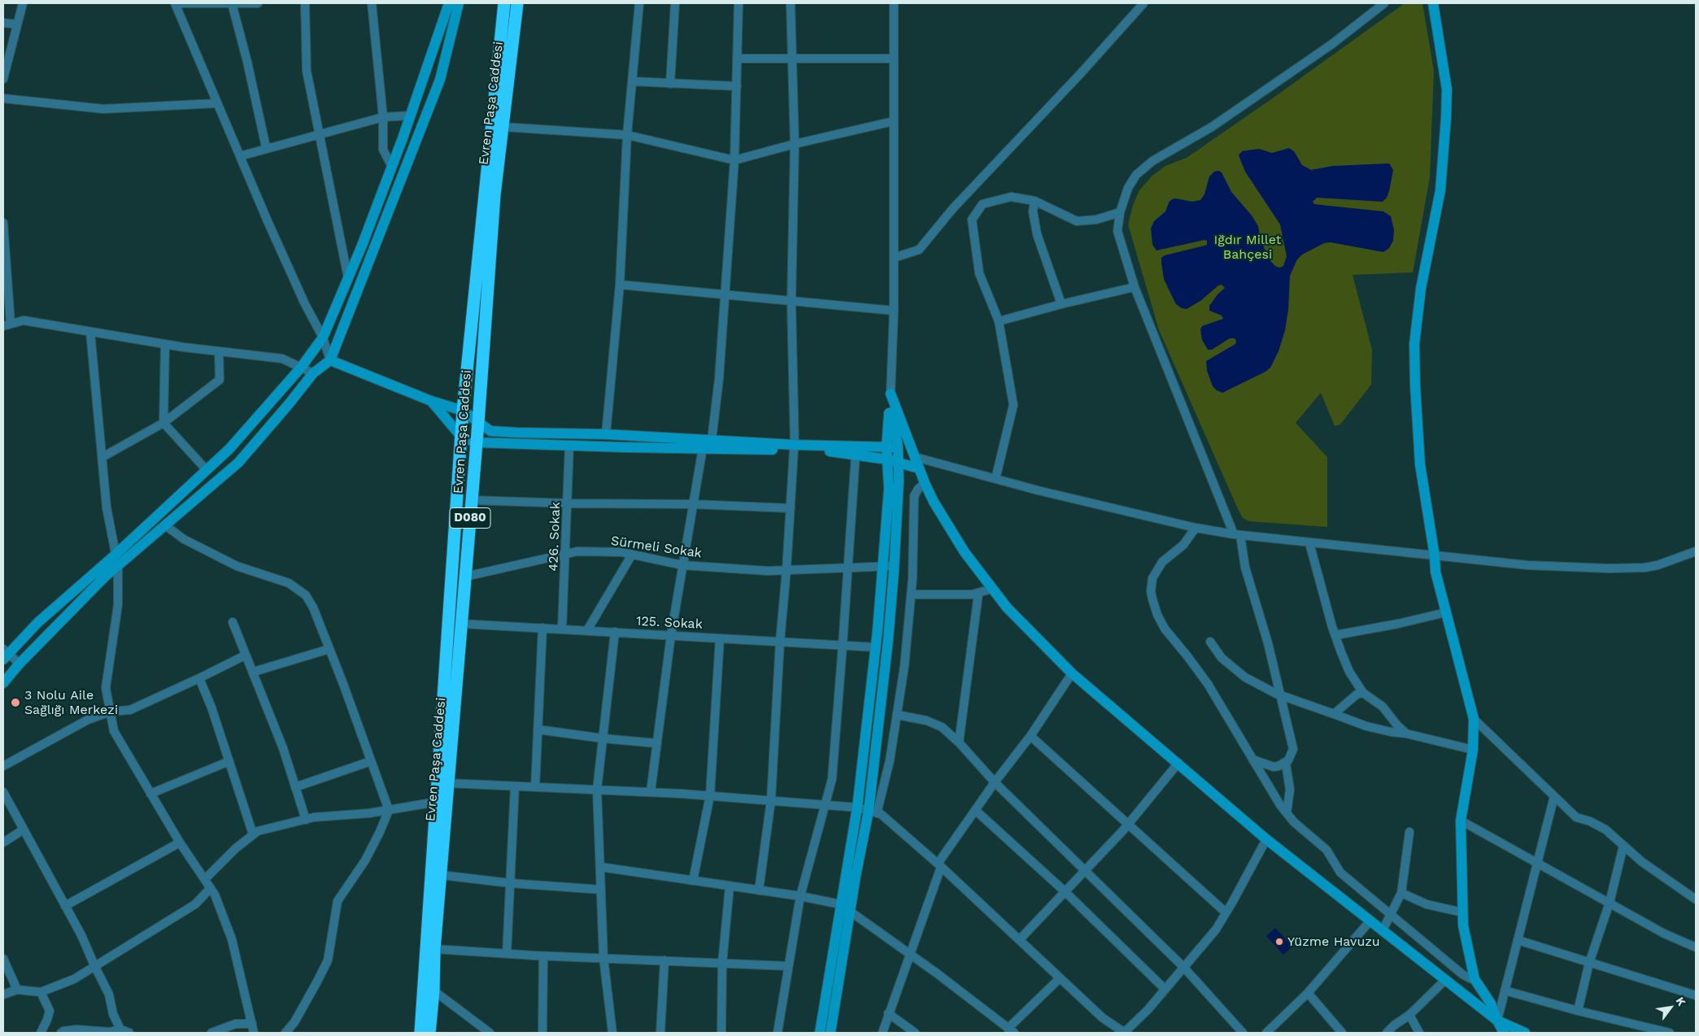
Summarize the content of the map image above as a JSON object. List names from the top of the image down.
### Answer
{
  "streets": {
    "highway": ["Evren Paşa Caddesi", "D080"],
    "street": ["426. Sokak", "Sürmeli Sokak", "125. Sokak"]
  },
  "crossings": [
    ["Evren Paşa Caddesi", "Sürmeli Sokak"],
    ["Evren Paşa Caddesi", "125. Sokak"],
    ["426. Sokak", "Sürmeli Sokak"],
    ["426. Sokak", "125. Sokak"]
  ],
  "parks": ["Iğdır Millet Bahçesi"],
  "places": ["3 Nolu Aile Sağlığı Merkezi", "Yüzme Havuzu"],
  "north": "top right"
}
